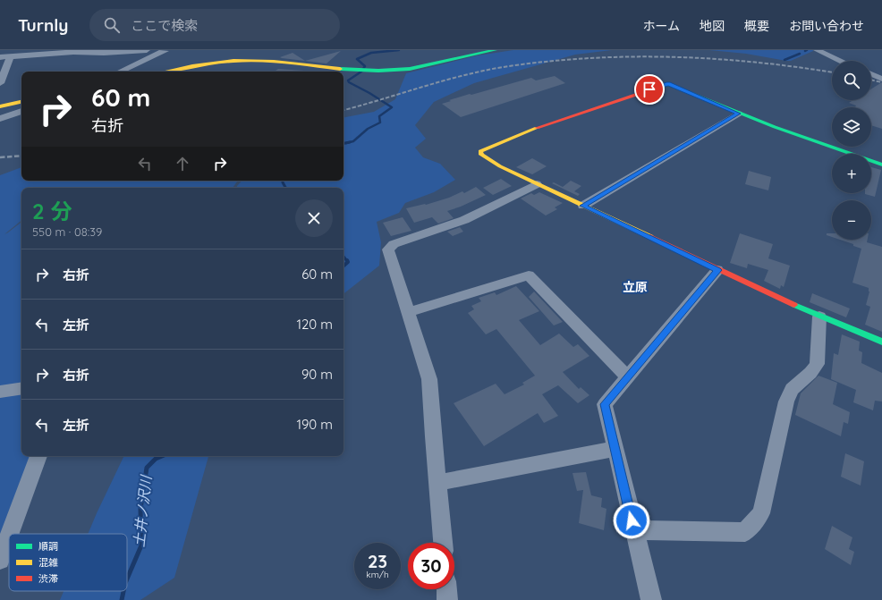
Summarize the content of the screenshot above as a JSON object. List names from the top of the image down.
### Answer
{
  "districts": ["立原"],
  "water": ["土井ノ沢川"],
  "legend": ["順調", "混雑", "渋滞"],
  "page": {
    "header": "Turnly",
    "search": "ここで検索",
    "nav": [
      "ホーム",
      "地図",
      "概要",
      "お問い合わせ"
    ],
    "map_buttons": ["+", "−"],
    "turn": ["60 m", "右折"],
    "heading": ["2 分", "550 m · 08:39"],
    "list": [
      {
        "name": "右折",
        "value": "60 m"
      },
      {
        "name": "左折",
        "value": "120 m"
      },
      {
        "name": "右折",
        "value": "90 m"
      },
      {
        "name": "左折",
        "value": "190 m"
      }
    ],
    "speed": "23 km/h",
    "limit": "30"
  }
}
